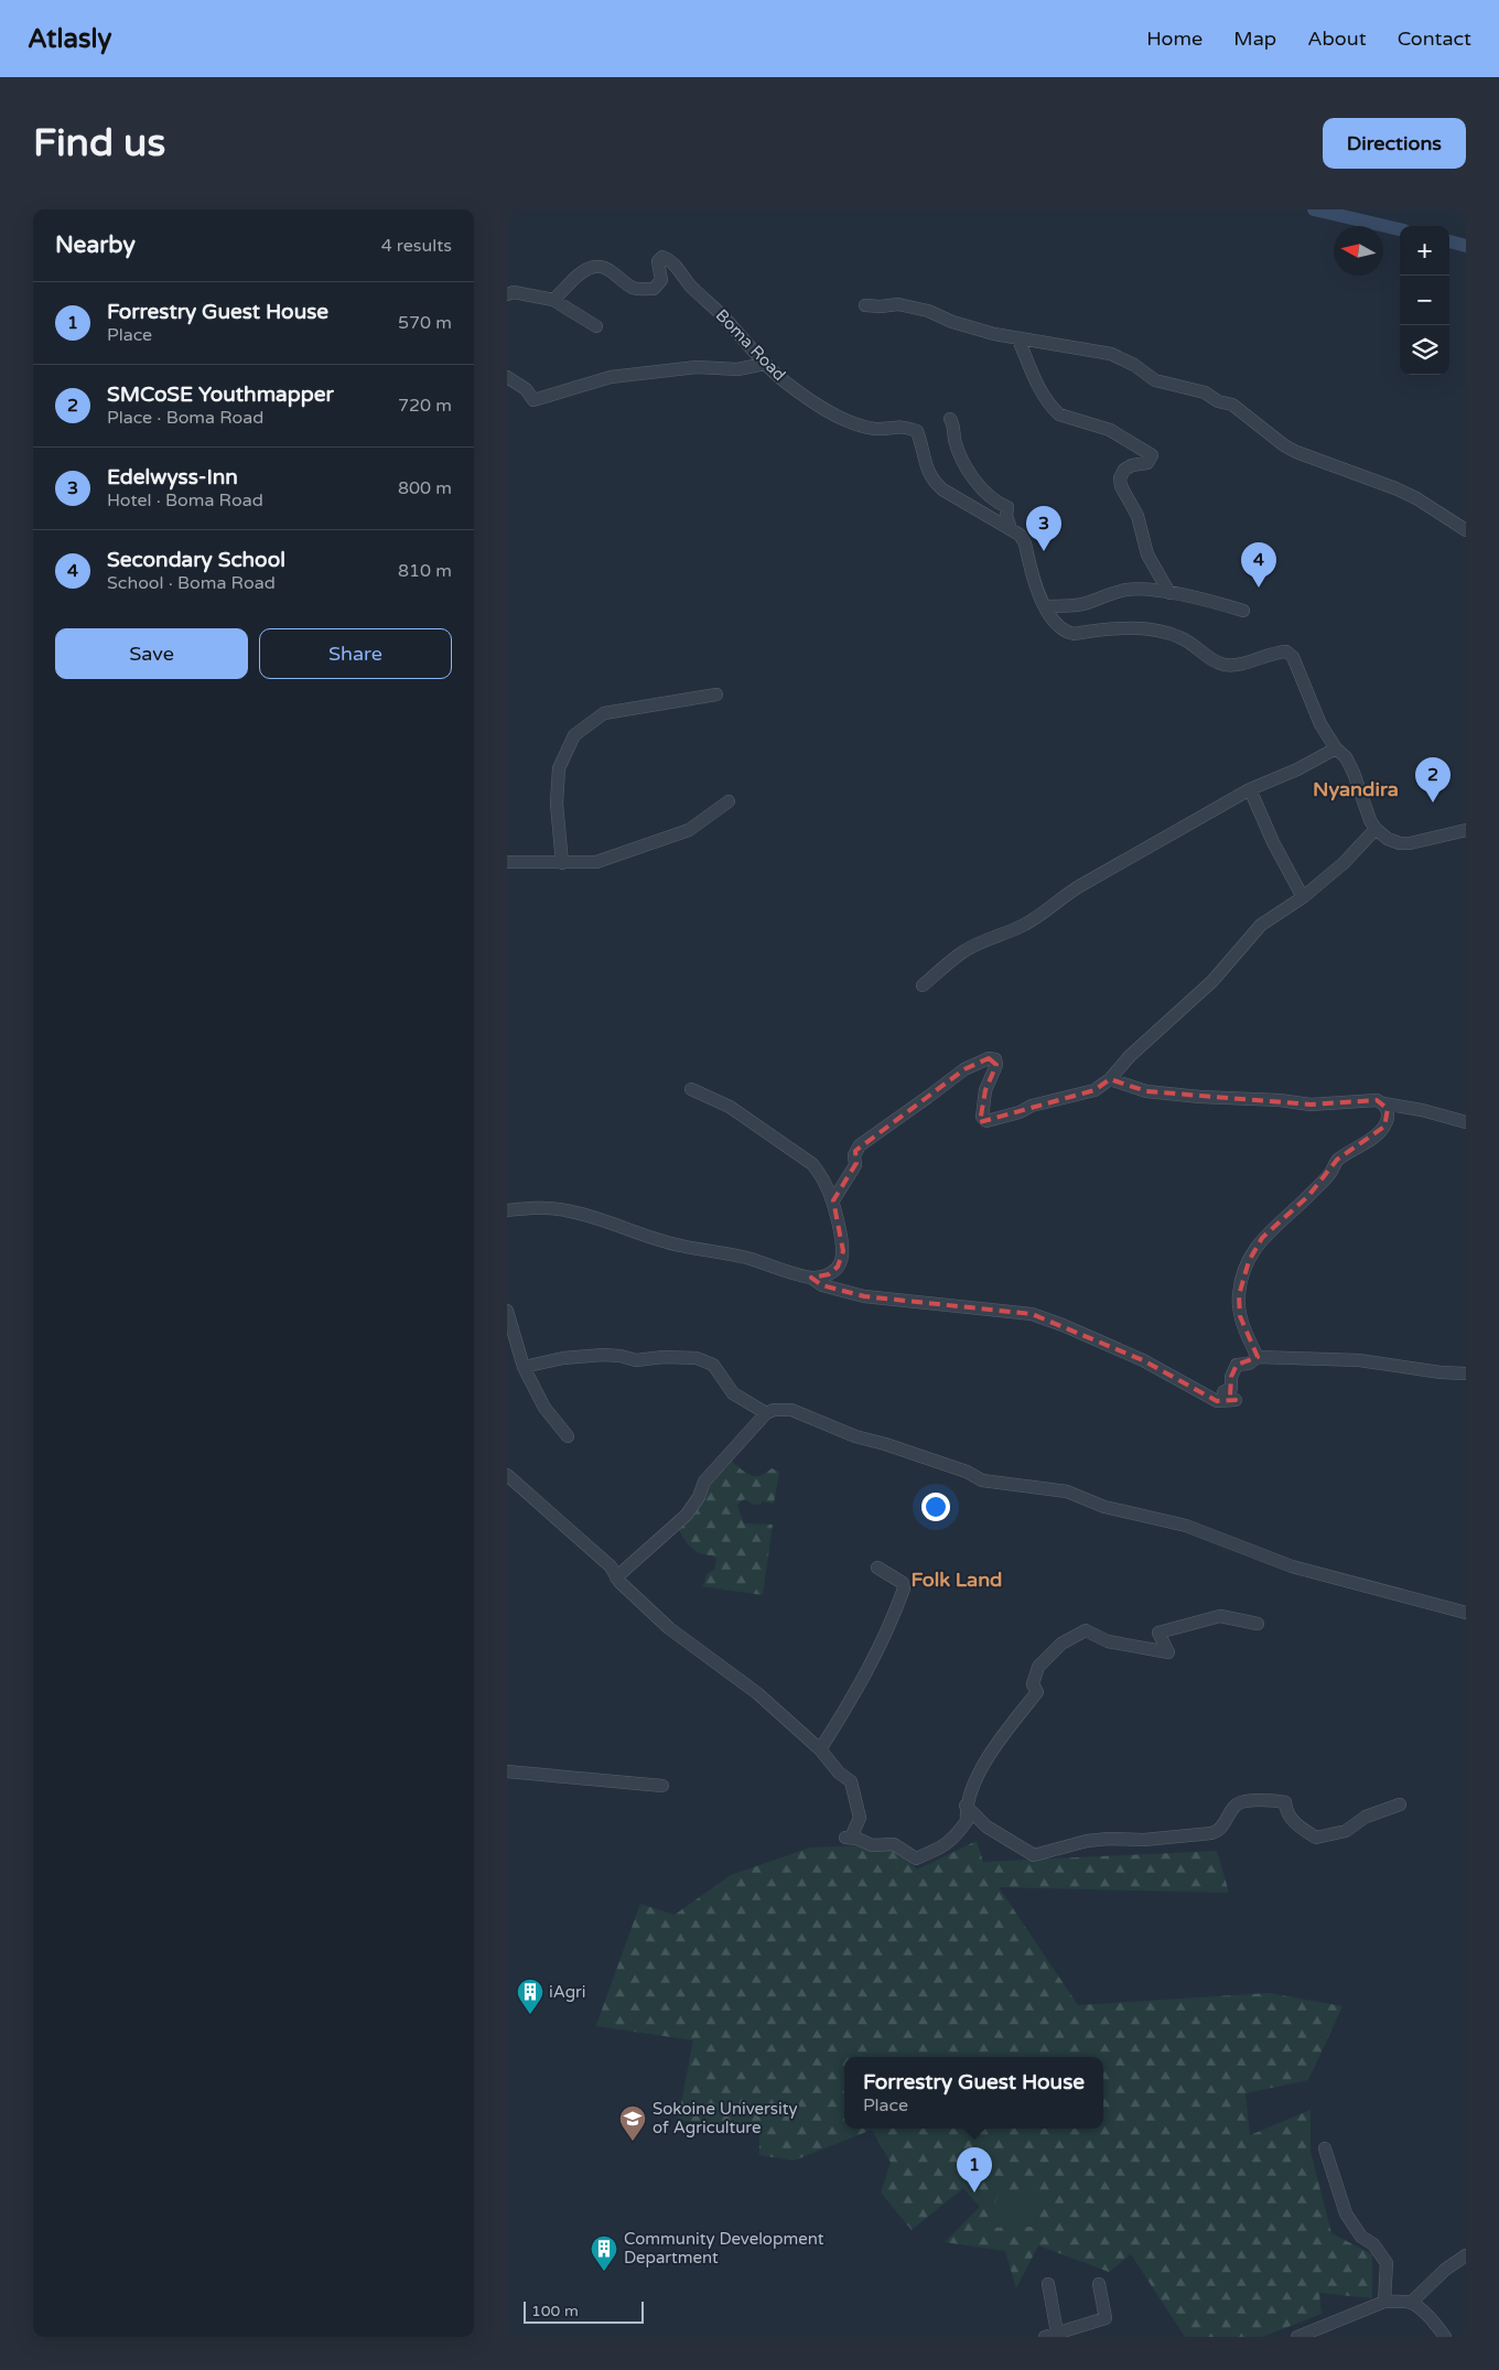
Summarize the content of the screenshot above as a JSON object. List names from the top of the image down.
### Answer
{
  "streets": {
    "street": ["Boma Road"]
  },
  "districts": ["Nyandira", "Folk Land"],
  "places": {
    "building": ["iAgri", "Community Development Department"],
    "school or university": ["Sokoine University of Agriculture"]
  },
  "scale_bar": "100 m",
  "north": "left",
  "page": {
    "header": "Atlasly",
    "nav": [
      "Home",
      "Map",
      "About",
      "Contact"
    ],
    "buttons": [
      "Directions",
      ["Save", "Share"]
    ],
    "title": "Find us",
    "heading": ["Nearby", "4 results"],
    "map_buttons": ["+", "−"],
    "list": [
      {
        "mark": "1",
        "name": "Forrestry Guest House",
        "note": "Place",
        "value": "570 m"
      },
      {
        "mark": "2",
        "name": "SMCoSE Youthmapper",
        "note": "Place · Boma Road",
        "value": "720 m"
      },
      {
        "mark": "3",
        "name": "Edelwyss-Inn",
        "note": "Hotel · Boma Road",
        "value": "800 m"
      },
      {
        "mark": "4",
        "name": "Secondary School",
        "note": "School · Boma Road",
        "value": "810 m"
      }
    ],
    "pins": [
      "3",
      "4",
      "2",
      "1"
    ],
    "popup": ["Forrestry Guest House", "Place"],
    "scale": "100 m"
  }
}
